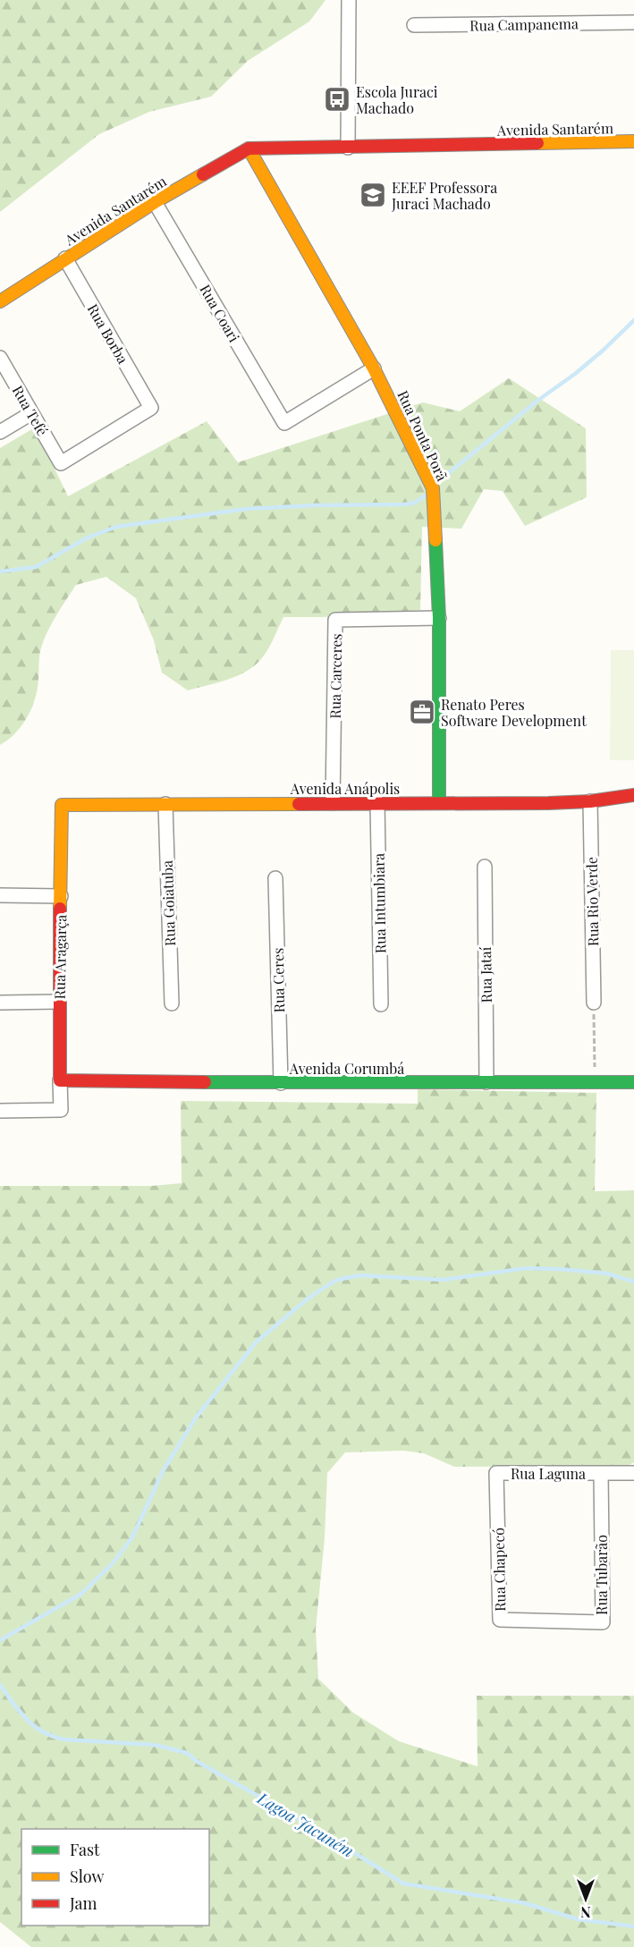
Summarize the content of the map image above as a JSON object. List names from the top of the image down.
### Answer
{
  "streets": {
    "street": [
      "Rua Campanema",
      "Avenida Santarém",
      "Rua Coari",
      "Rua Borba",
      "Rua Tefé",
      "Rua Ponta Porã",
      "Rua Carceres",
      "Avenida Anápolis",
      "Rua Rio Verde",
      "Rua Goiatuba",
      "Rua Intumbiara",
      "Rua Aragarça",
      "Rua Jataí",
      "Rua Ceres",
      "Avenida Corumbá",
      "Rua Laguna",
      "Rua Chapecó",
      "Rua Tubarão"
    ]
  },
  "crossings": [
    ["Avenida Santarém", "Rua Coari"],
    ["Avenida Santarém", "Rua Borba"],
    ["Avenida Santarém", "Rua Ponta Porã"],
    ["Rua Coari", "Rua Ponta Porã"],
    ["Rua Borba", "Rua Tefé"],
    ["Rua Ponta Porã", "Rua Carceres"],
    ["Rua Ponta Porã", "Avenida Anápolis"],
    ["Rua Carceres", "Avenida Anápolis"],
    ["Avenida Anápolis", "Rua Rio Verde"],
    ["Avenida Anápolis", "Rua Goiatuba"],
    ["Avenida Anápolis", "Rua Intumbiara"],
    ["Avenida Anápolis", "Rua Aragarça"],
    ["Rua Aragarça", "Avenida Corumbá"],
    ["Rua Jataí", "Avenida Corumbá"],
    ["Rua Ceres", "Avenida Corumbá"],
    ["Rua Laguna", "Rua Chapecó"],
    ["Rua Laguna", "Rua Tubarão"],
    ["Rua Chapecó", "Rua Tubarão"]
  ],
  "water": ["Lagoa Jacuném"],
  "places": {
    "bus stop": ["Escola Juraci Machado"],
    "school or university": ["EEEF Professora Juraci Machado"],
    "office": ["Renato Peres Software Development"]
  },
  "legend": ["Fast", "Slow", "Jam"],
  "north": "bottom"
}
